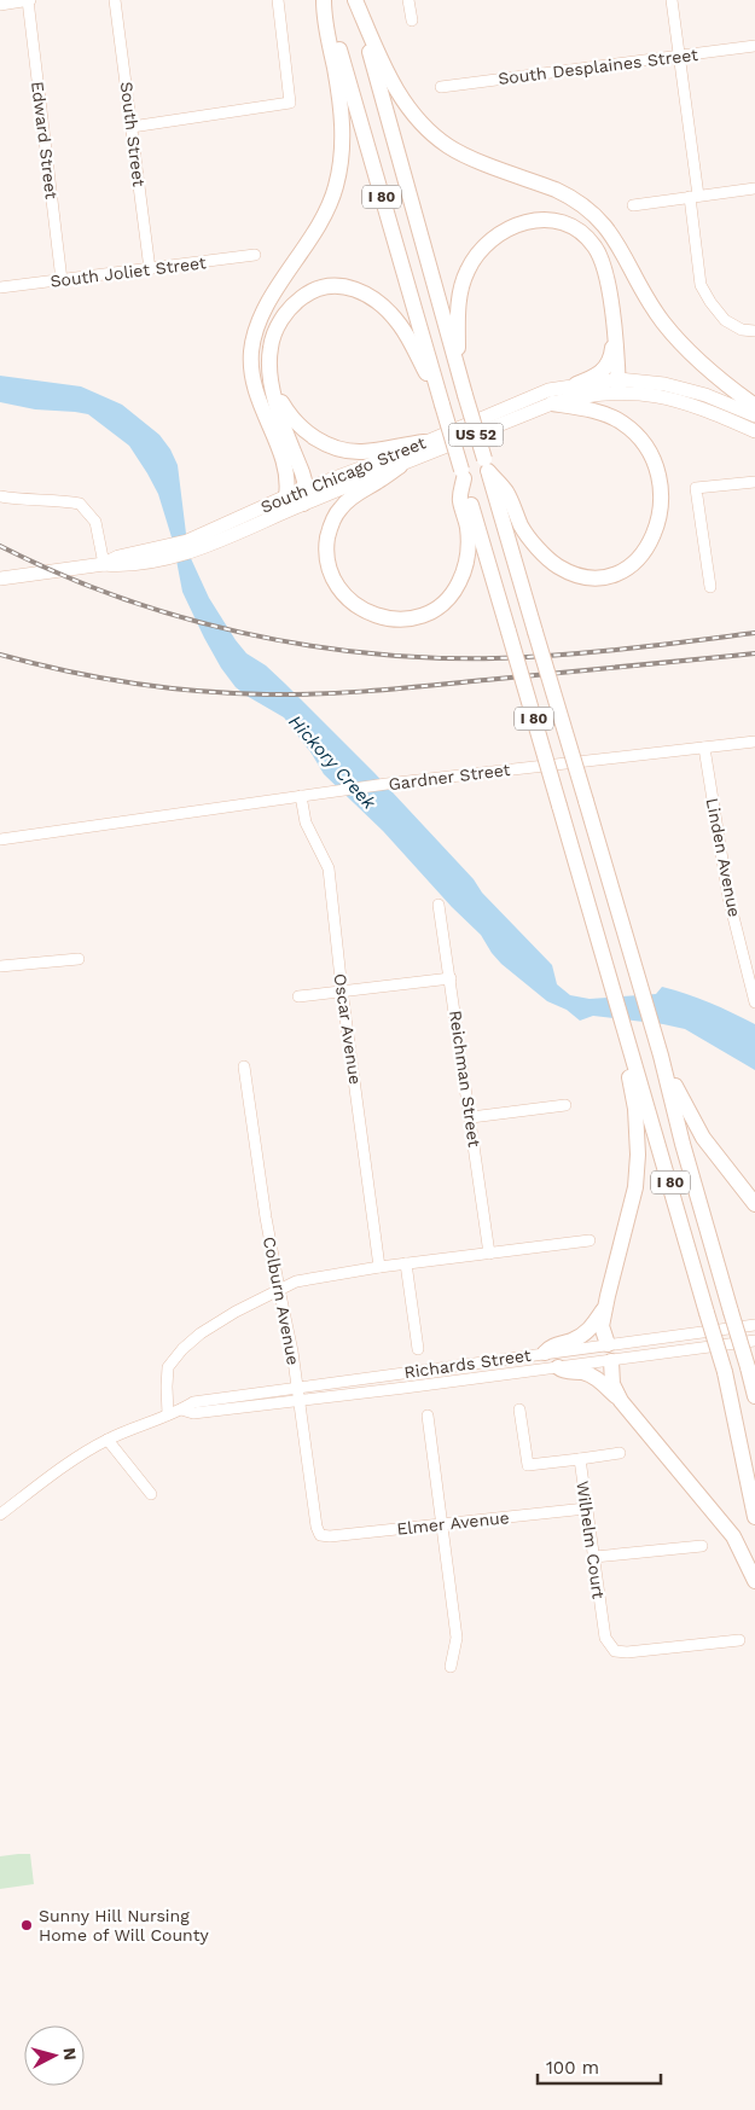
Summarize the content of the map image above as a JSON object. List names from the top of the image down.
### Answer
{
  "streets": {
    "highway": ["I 80"],
    "main road": ["US 52", "South Chicago Street"],
    "street": [
      "South Desplaines Street",
      "South Street",
      "Edward Street",
      "South Joliet Street",
      "Gardner Street",
      "Linden Avenue",
      "Oscar Avenue",
      "Reichman Street",
      "Colburn Avenue",
      "Richards Street",
      "Elmer Avenue",
      "Wilhelm Court"
    ]
  },
  "crossings": [
    ["South Street", "South Joliet Street"],
    ["Edward Street", "South Joliet Street"],
    ["Gardner Street", "Linden Avenue"],
    ["Gardner Street", "Oscar Avenue"],
    ["Colburn Avenue", "Richards Street"],
    ["Colburn Avenue", "Elmer Avenue"],
    ["Elmer Avenue", "Wilhelm Court"]
  ],
  "water": ["Hickory Creek"],
  "places": ["Sunny Hill Nursing Home of Will County"],
  "scale_bar": "100 m",
  "north": "right"
}
